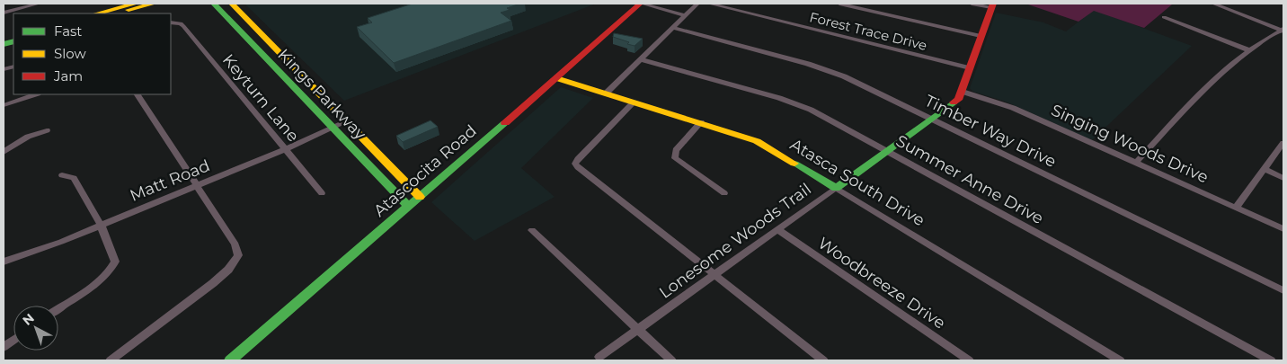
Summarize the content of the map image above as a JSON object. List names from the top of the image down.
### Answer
{
  "streets": {
    "street": [
      "Forest Trace Drive",
      "Kings Parkway",
      "Keyturn Lane",
      "Timber Way Drive",
      "Singing Woods Drive",
      "Atascocita Road",
      "Summer Anne Drive",
      "Matt Road",
      "Atasca South Drive",
      "Lonesome Woods Trail",
      "Woodbreeze Drive"
    ]
  },
  "crossings": [
    ["Forest Trace Drive", "Lonesome Woods Trail"],
    ["Kings Parkway", "Atascocita Road"],
    ["Kings Parkway", "Matt Road"],
    ["Keyturn Lane", "Matt Road"],
    ["Timber Way Drive", "Lonesome Woods Trail"],
    ["Singing Woods Drive", "Lonesome Woods Trail"],
    ["Atascocita Road", "Atasca South Drive"],
    ["Summer Anne Drive", "Lonesome Woods Trail"],
    ["Atasca South Drive", "Lonesome Woods Trail"],
    ["Lonesome Woods Trail", "Woodbreeze Drive"]
  ],
  "legend": ["Fast", "Slow", "Jam"],
  "north": "top left"
}
